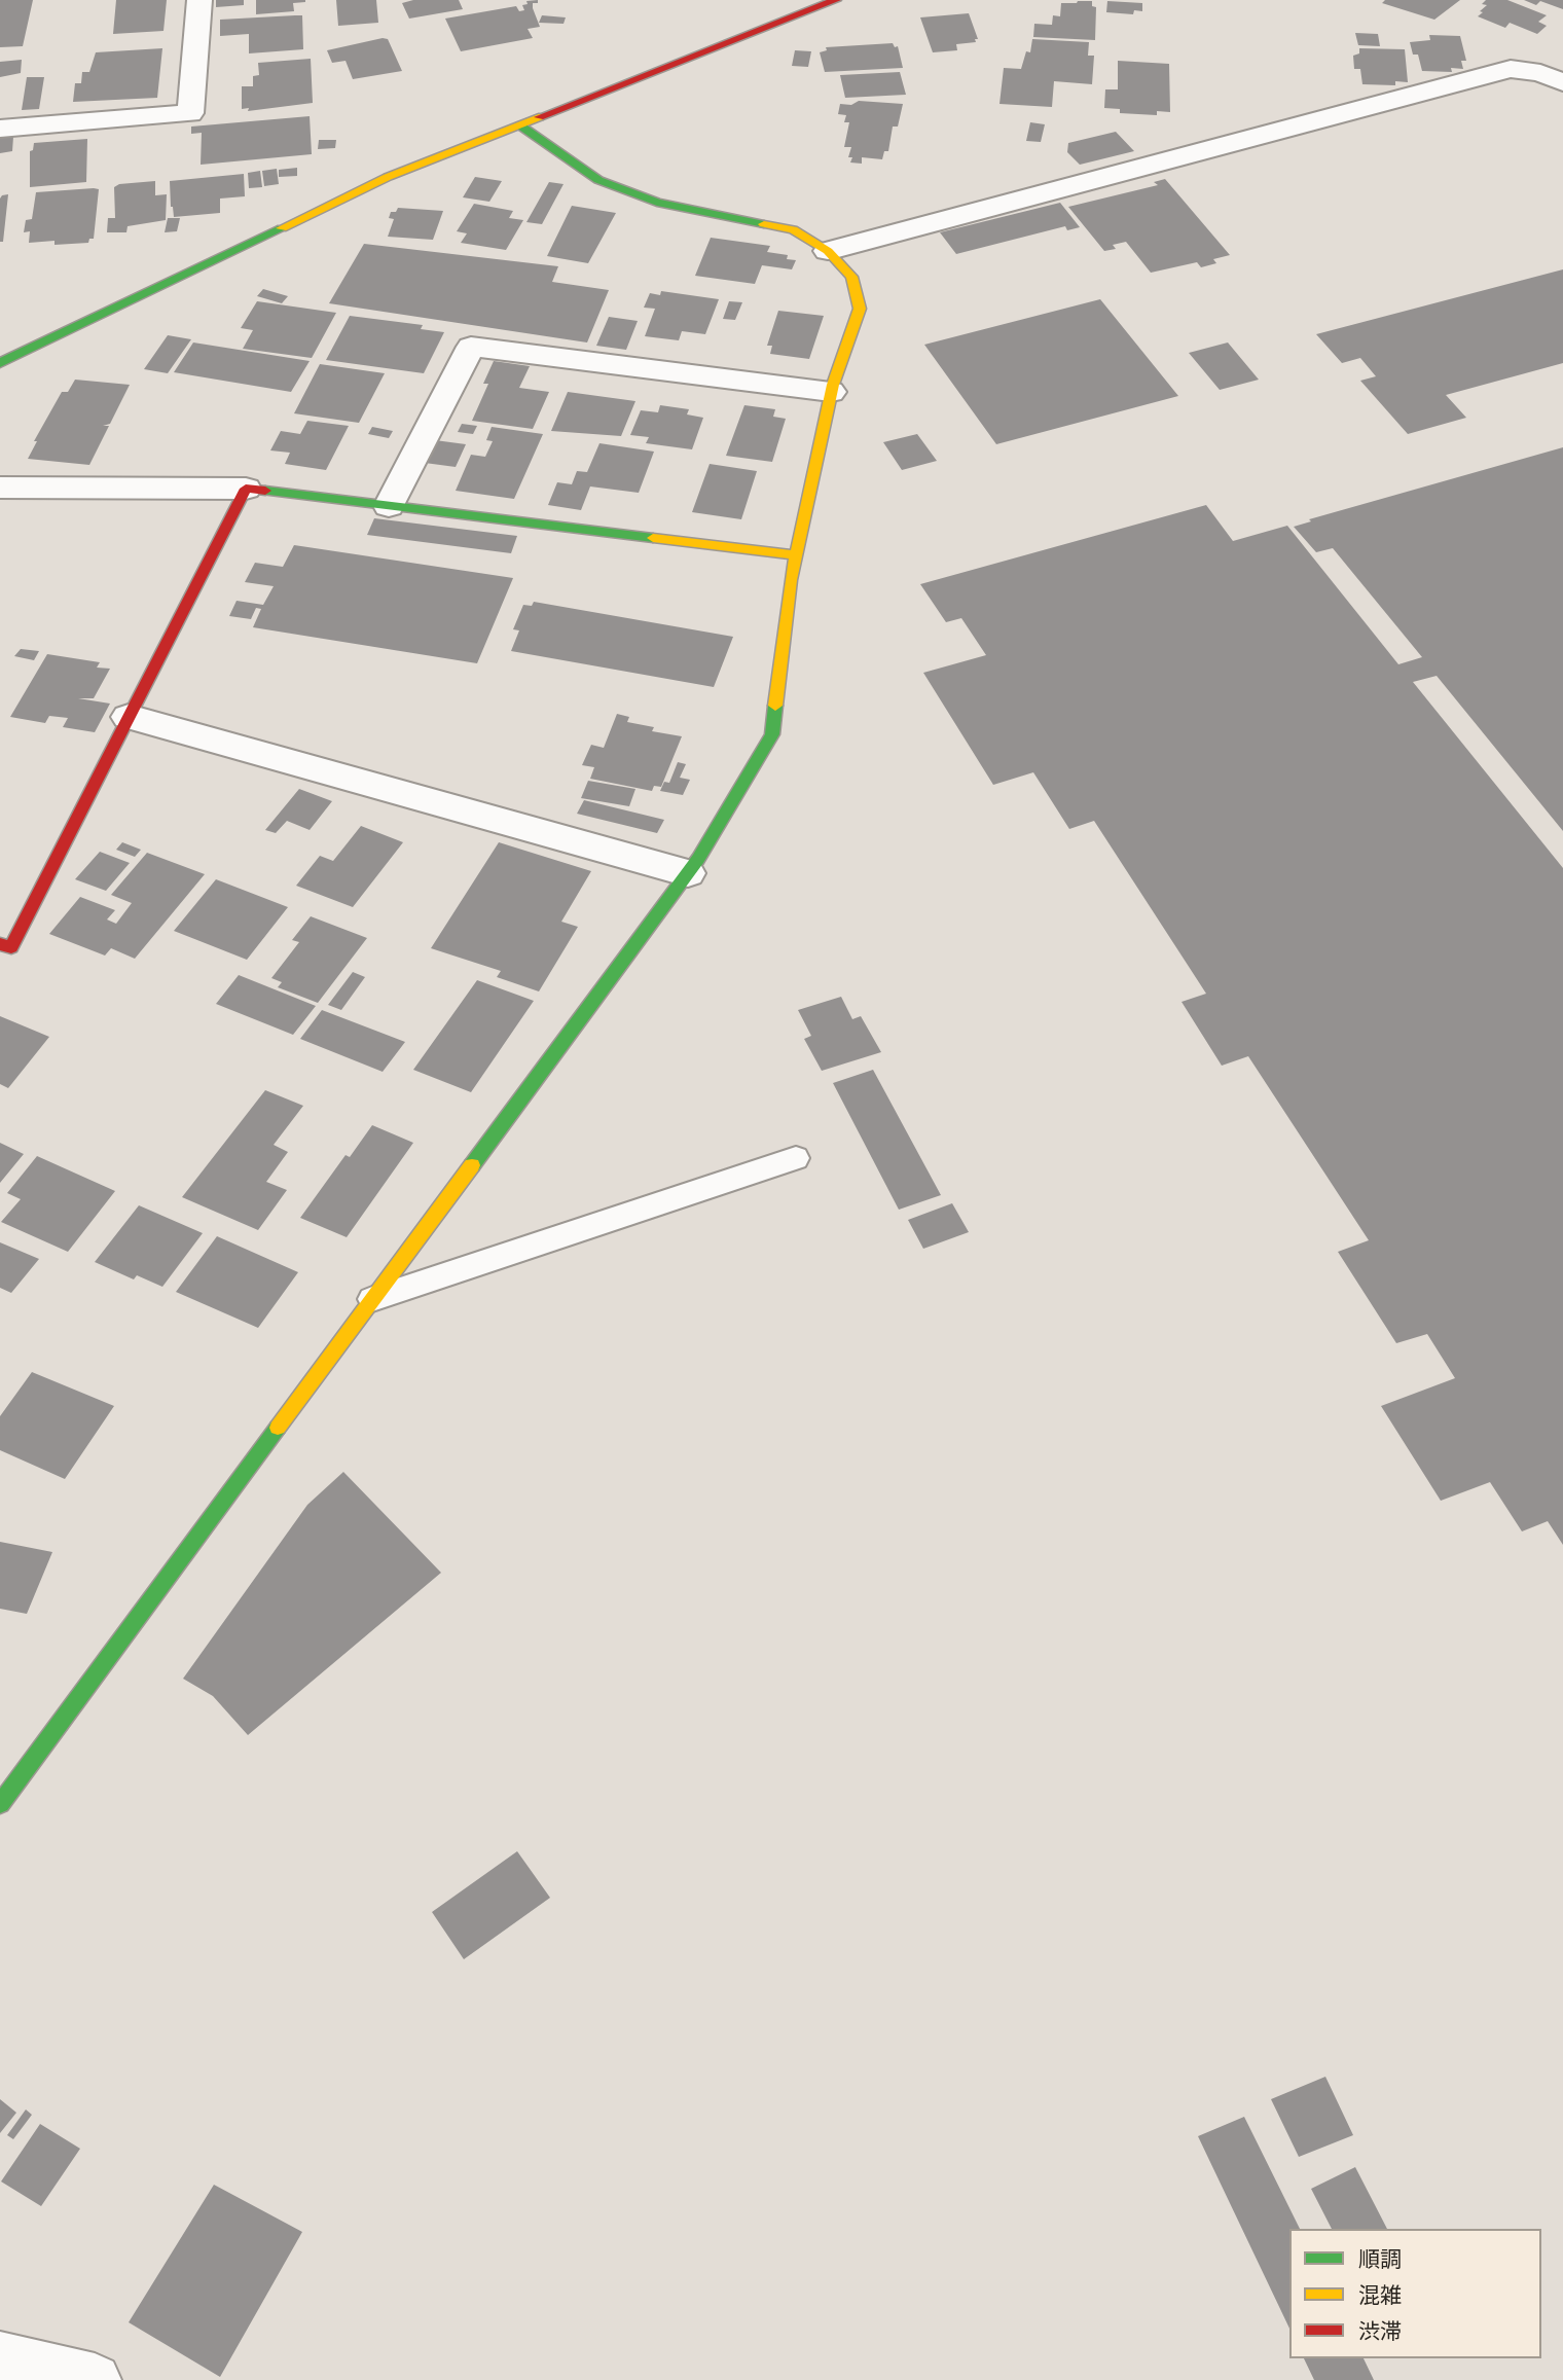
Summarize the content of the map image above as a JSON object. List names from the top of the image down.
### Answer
{
  "legend": ["順調", "混雑", "渋滞"]
}
